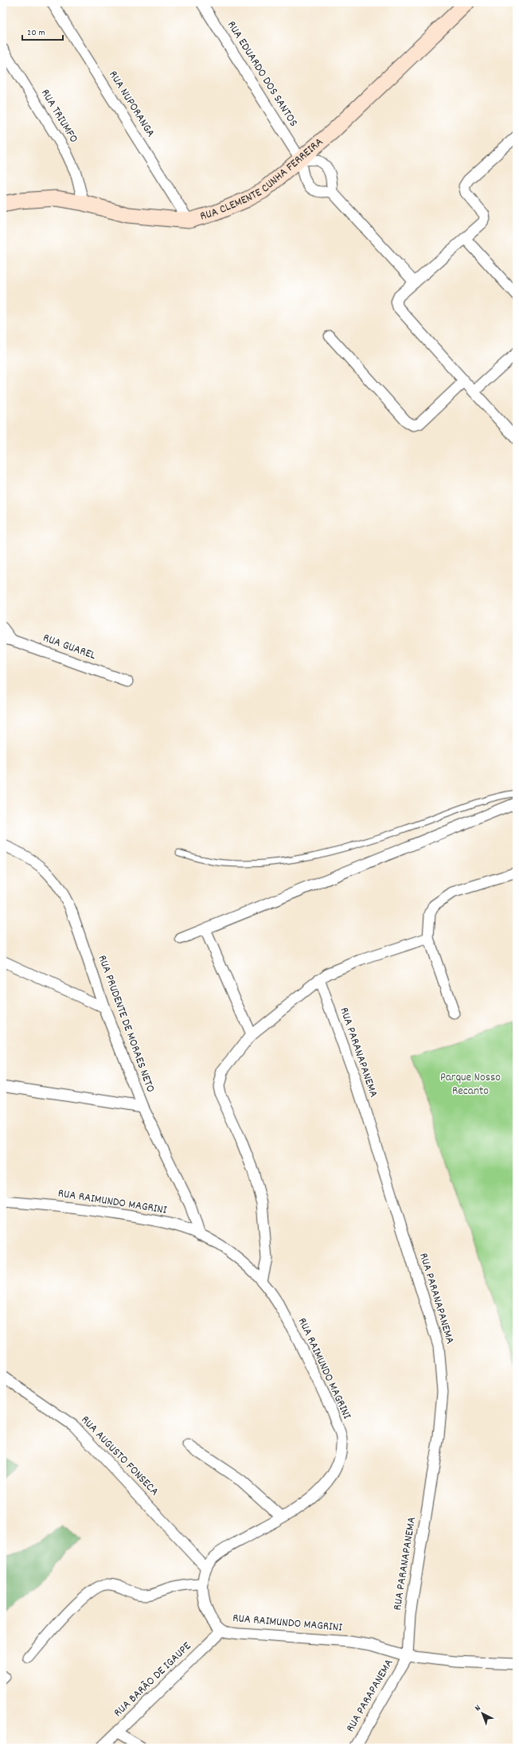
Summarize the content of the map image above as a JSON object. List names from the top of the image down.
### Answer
{
  "streets": {
    "street": [
      "RUA EDUARDO DOS SANTOS",
      "RUA NUPORANGA",
      "RUA TRIUMFO",
      "RUA CLEMENTE CUNHA FERREIRA",
      "RUA GUAREL",
      "RUA PRUDENTE DE MORAES NETO",
      "RUA PARANAPANEMA",
      "RUA RAIMUNDO MAGRINI",
      "RUA AUGUSTO FONSECA",
      "RUA BARÃO DE IGAUPE",
      "RUA PARAPANEMA"
    ]
  },
  "crossings": [
    ["RUA EDUARDO DOS SANTOS", "RUA CLEMENTE CUNHA FERREIRA"],
    ["RUA NUPORANGA", "RUA CLEMENTE CUNHA FERREIRA"],
    ["RUA TRIUMFO", "RUA CLEMENTE CUNHA FERREIRA"],
    ["RUA PRUDENTE DE MORAES NETO", "RUA RAIMUNDO MAGRINI"],
    ["RUA PARANAPANEMA", "RUA RAIMUNDO MAGRINI"],
    ["RUA PARANAPANEMA", "RUA PARAPANEMA"],
    ["RUA RAIMUNDO MAGRINI", "RUA AUGUSTO FONSECA"],
    ["RUA RAIMUNDO MAGRINI", "RUA BARÃO DE IGAUPE"],
    ["RUA RAIMUNDO MAGRINI", "RUA PARAPANEMA"]
  ],
  "parks": ["Parque Nosso Recanto"],
  "scale_bar": "20 m",
  "north": "top left"
}
